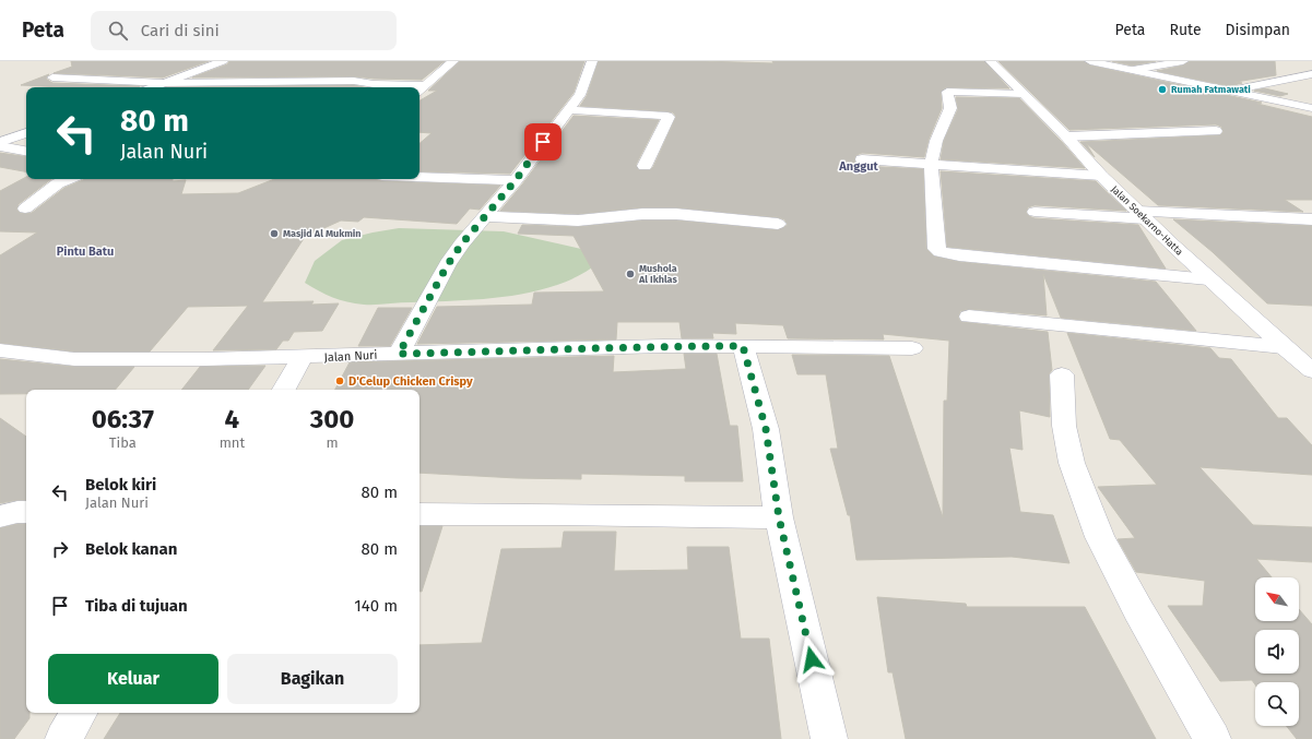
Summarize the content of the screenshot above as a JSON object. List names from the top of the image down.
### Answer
{
  "streets": {
    "street": ["Jalan Soekarno-Hatta", "Jalan Nuri"]
  },
  "districts": ["Anggut", "Pintu Batu"],
  "places": [
    "Rumah Fatmawati",
    "Masjid Al Mukmin",
    "Mushola Al Ikhlas",
    "D'Celup Chicken Crispy"
  ],
  "north": "top left",
  "page": {
    "header": "Peta",
    "search": "Cari di sini",
    "nav": ["Peta", "Rute", "Disimpan"],
    "turn": ["80 m", "Jalan Nuri"],
    "eta": [
      "06:37",
      "Tiba",
      "4",
      "mnt",
      "300",
      "m"
    ],
    "list": [
      {
        "name": "Belok kiri",
        "note": "Jalan Nuri",
        "value": "80 m"
      },
      {
        "name": "Belok kanan",
        "value": "80 m"
      },
      {
        "name": "Tiba di tujuan",
        "value": "140 m"
      }
    ],
    "buttons": ["Keluar", "Bagikan"]
  }
}
